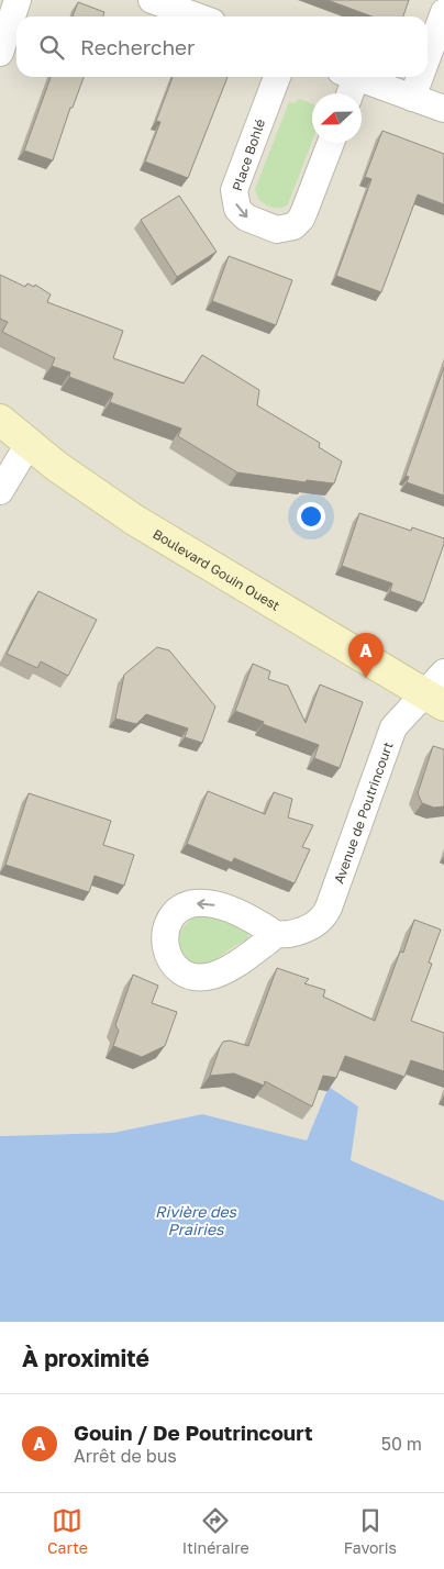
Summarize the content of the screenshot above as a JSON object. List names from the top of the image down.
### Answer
{
  "streets": {
    "street": ["Place Bohlé", "Boulevard Gouin Ouest", "Avenue de Poutrincourt"]
  },
  "crossings": [
    ["Boulevard Gouin Ouest", "Avenue de Poutrincourt"]
  ],
  "water": ["Rivière des Prairies"],
  "north": "left",
  "page": {
    "search": "Rechercher",
    "pins": "A",
    "heading": "À proximité",
    "list": [
      {
        "mark": "A",
        "name": "Gouin / De Poutrincourt",
        "note": "Arrêt de bus",
        "value": "50 m"
      }
    ],
    "nav": ["Carte", "Itinéraire", "Favoris"]
  }
}
